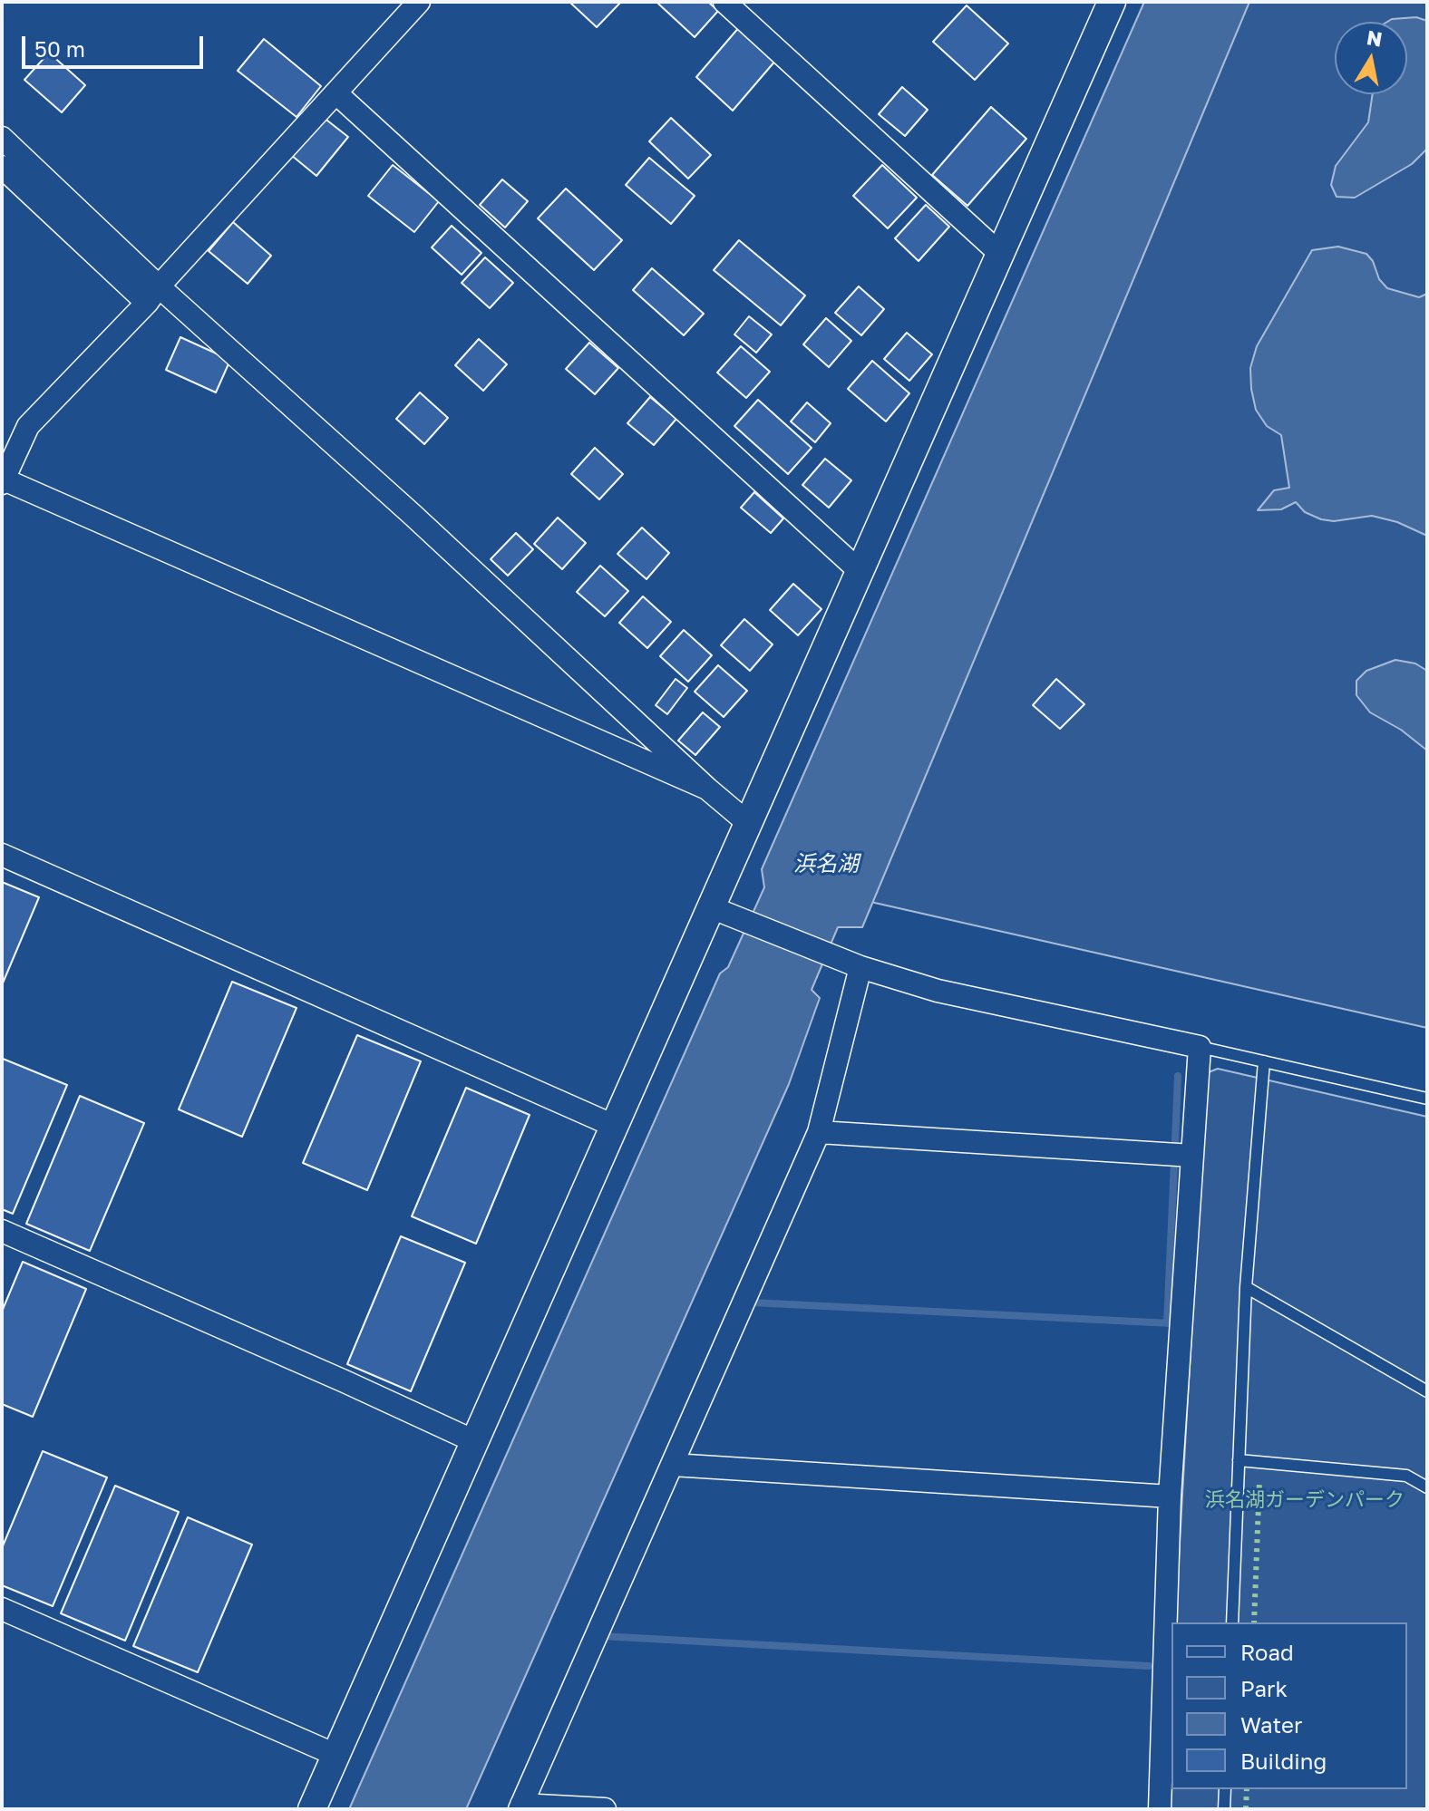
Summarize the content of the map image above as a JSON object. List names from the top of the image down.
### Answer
{
  "water": ["浜名湖"],
  "parks": ["浜名湖ガーデンパーク"],
  "legend": [
    "Road",
    "Park",
    "Water",
    "Building"
  ],
  "scale_bar": "50 m",
  "north": "top"
}
